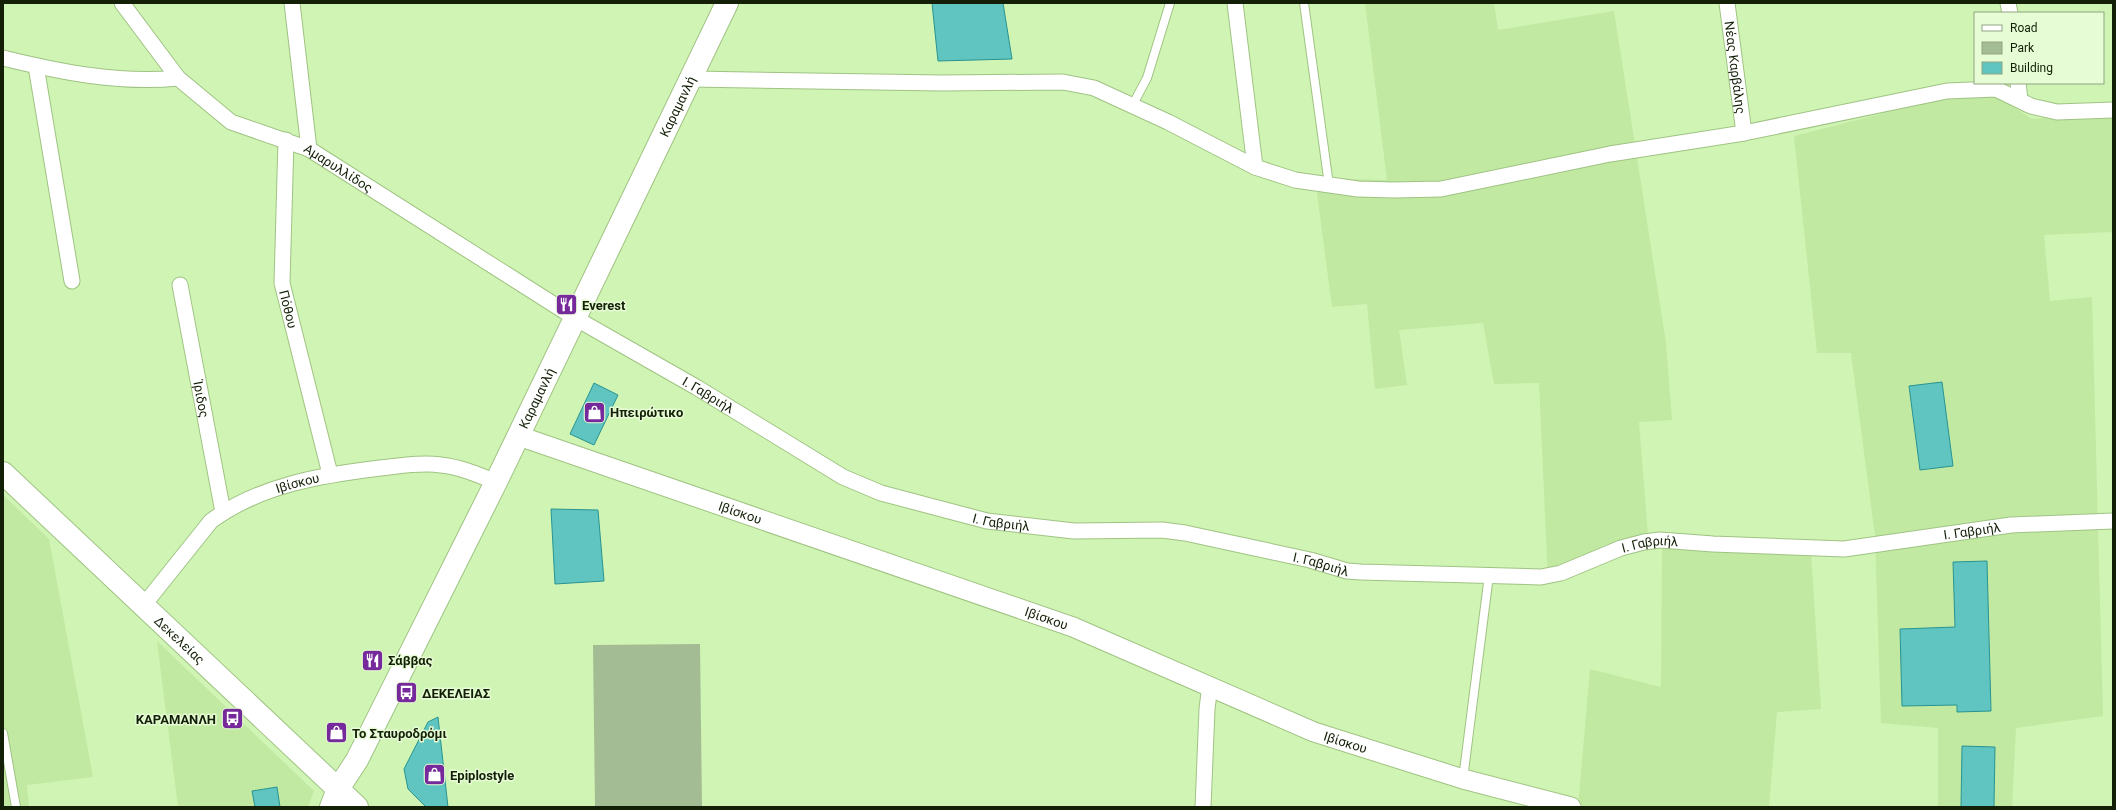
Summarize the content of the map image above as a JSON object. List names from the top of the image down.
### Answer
{
  "streets": {
    "main road": ["Καραμανλή", "Δεκελείας"],
    "street": [
      "Νέας Καρβάλης",
      "Αμαρυλλίδος",
      "Πόθου",
      "Ι. Γαβριήλ",
      "Ίριδος",
      "Ιβίσκου"
    ]
  },
  "crossings": [
    ["Καραμανλή", "Αμαρυλλίδος"],
    ["Καραμανλή", "Ι. Γαβριήλ"],
    ["Καραμανλή", "Ιβίσκου"],
    ["Καραμανλή", "Δεκελείας"],
    ["Αμαρυλλίδος", "Πόθου"],
    ["Αμαρυλλίδος", "Ι. Γαβριήλ"],
    ["Πόθου", "Ιβίσκου"],
    ["Ίριδος", "Ιβίσκου"],
    ["Ιβίσκου", "Δεκελείας"]
  ],
  "places": {
    "restaurant": ["Everest", "Σάββας"],
    "shop": ["Ηπειρώτικο", "Το Σταυροδρόμι", "Epiplostyle"],
    "bus stop": ["ΔΕΚΕΛΕΙΑΣ", "ΚΑΡΑΜΑΝΛΗ"]
  },
  "legend": ["Road", "Park", "Building"]
}
